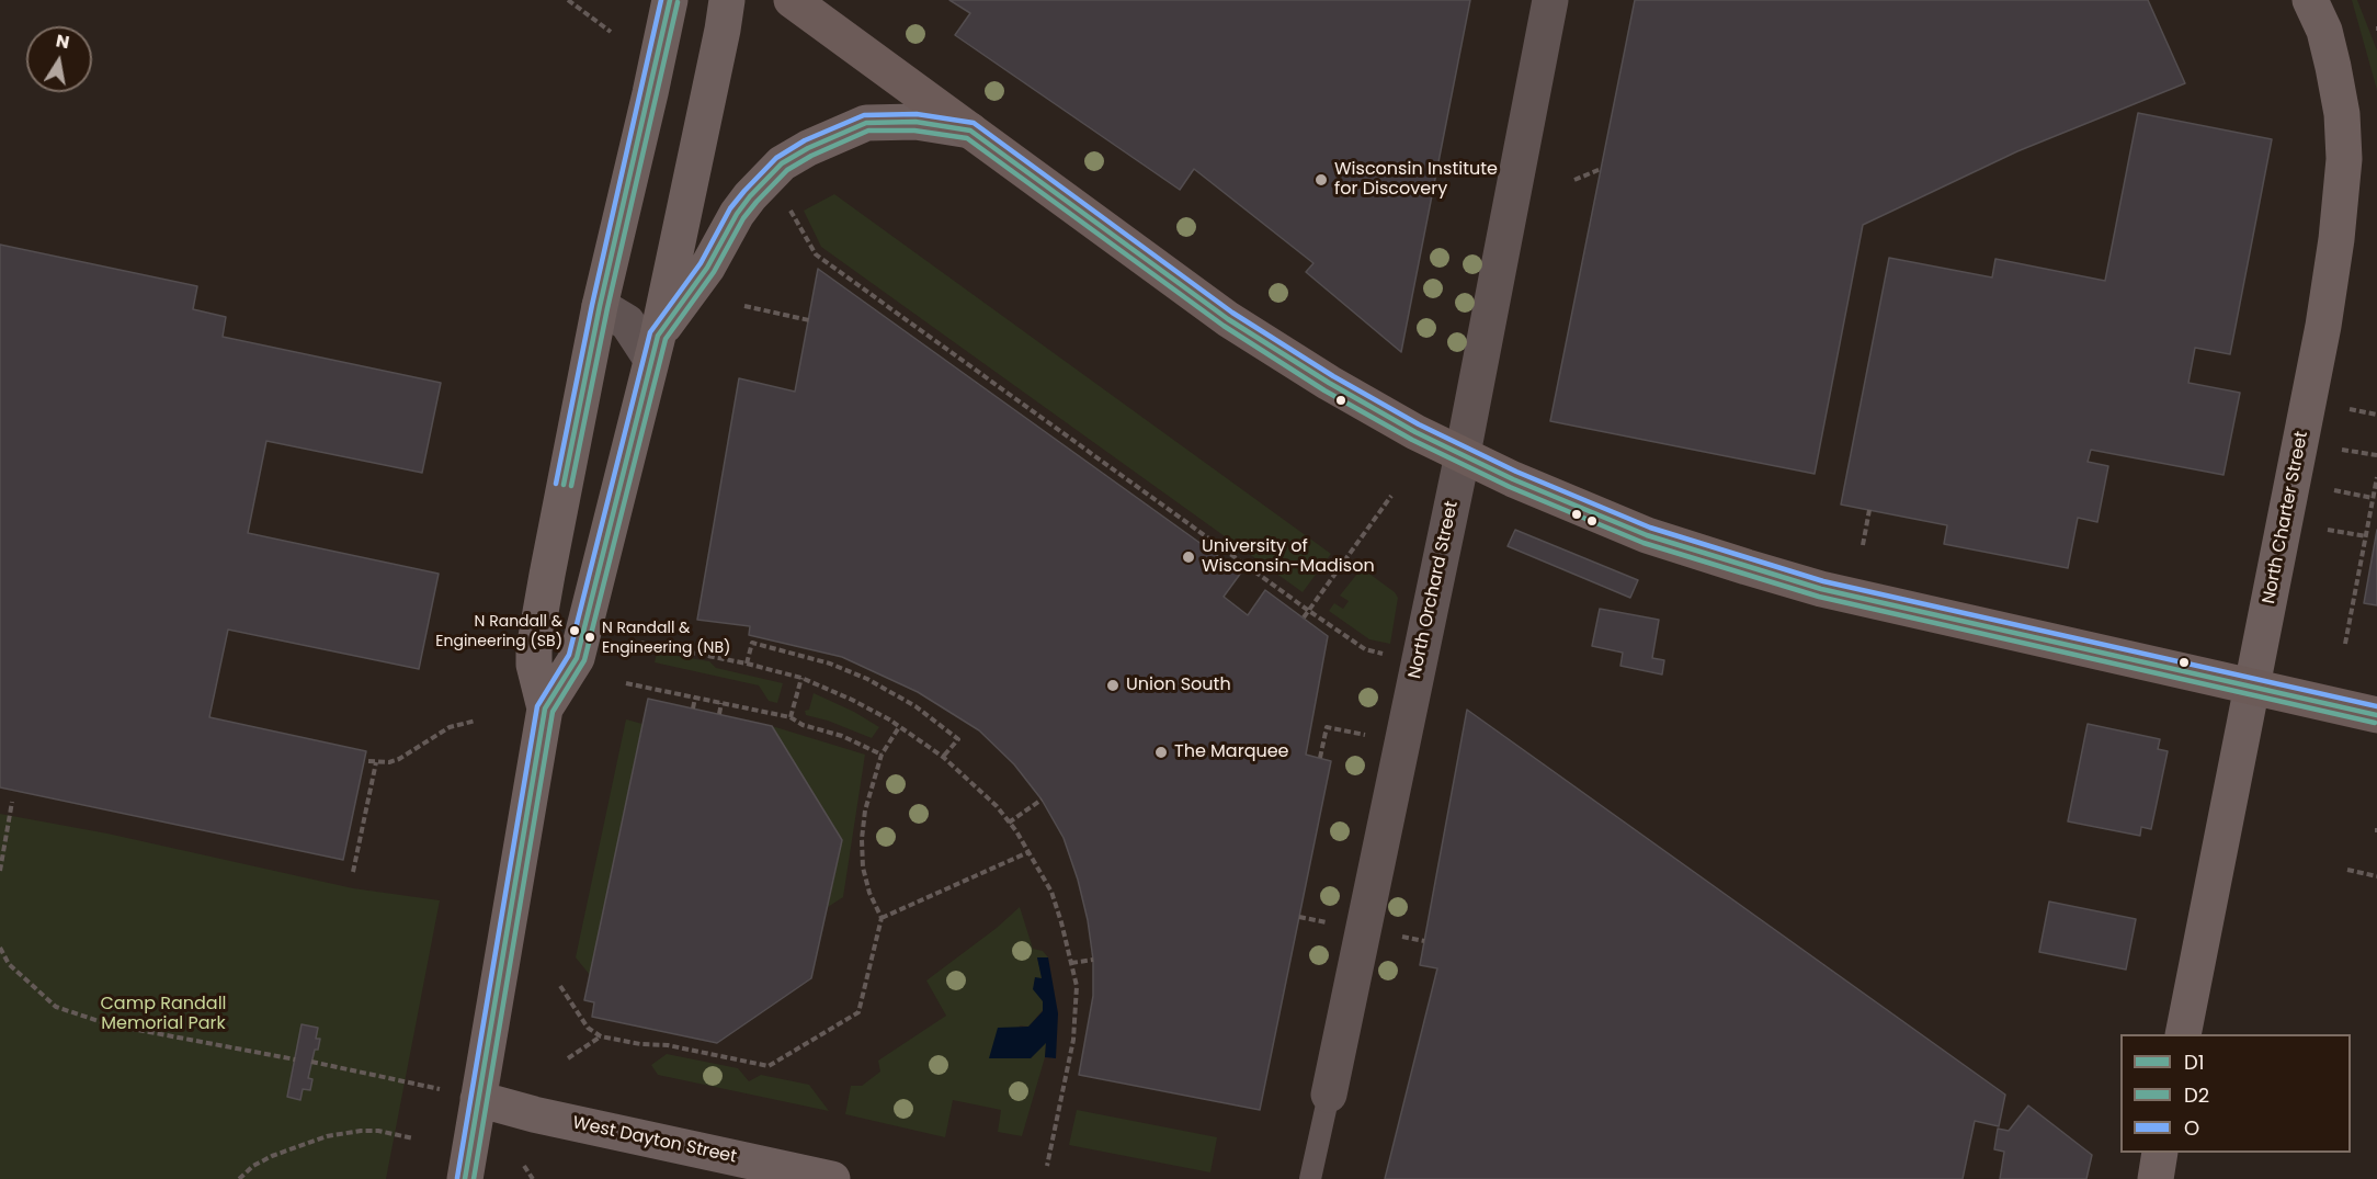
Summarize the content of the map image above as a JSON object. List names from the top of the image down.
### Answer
{
  "streets": {
    "main road": ["North Charter Street", "West Dayton Street"],
    "street": ["North Orchard Street"]
  },
  "parks": ["Camp Randall Memorial Park"],
  "places": [
    "Wisconsin Institute for Discovery",
    "University of Wisconsin-Madison",
    "N Randall & Engineering (SB)",
    "N Randall & Engineering (NB)",
    "Union South",
    "The Marquee"
  ],
  "lines": ["transit line D1", "transit line O", "transit line D2"],
  "legend": ["D1", "D2", "O"],
  "north": "top"
}
